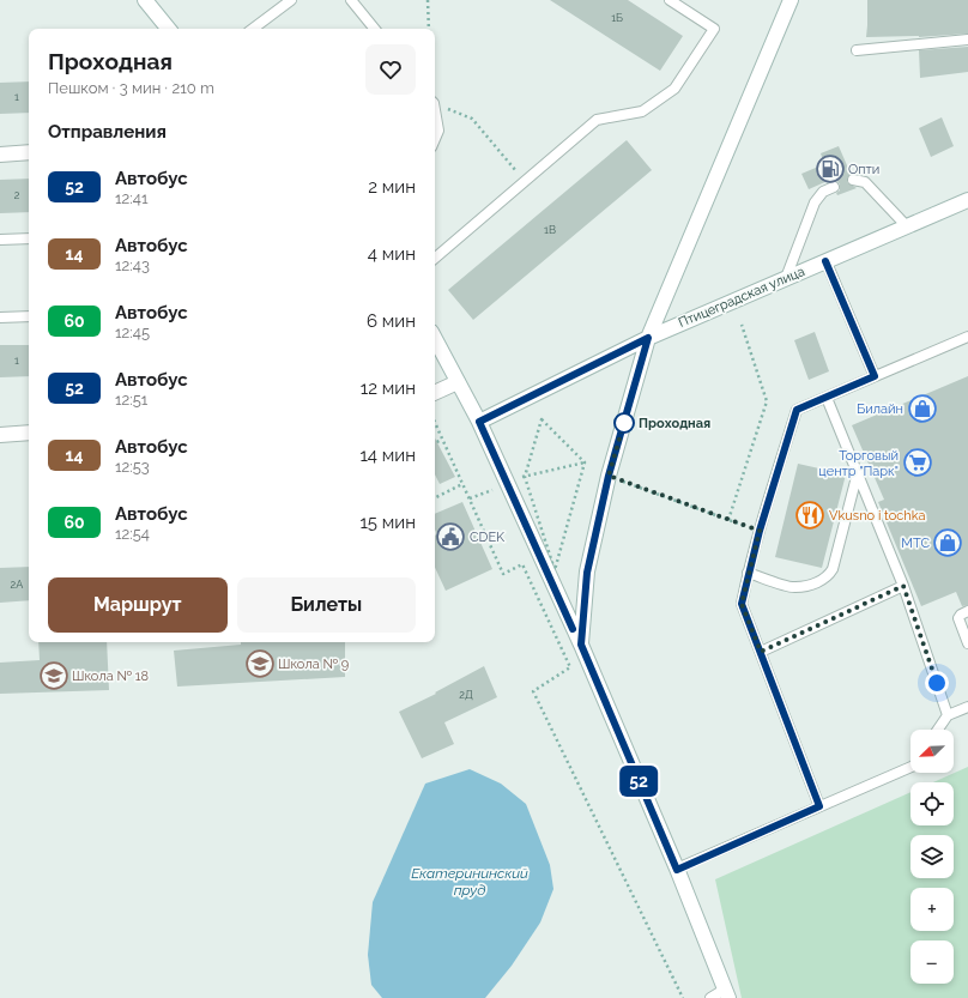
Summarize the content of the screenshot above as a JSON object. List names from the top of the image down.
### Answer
{
  "streets": {
    "main road": ["Птицеградская улица"]
  },
  "water": ["Екатерининский пруд"],
  "places": {
    "fuel station": ["Опти"],
    "shop": ["Билайн", "МТС"],
    "other": ["Проходная"],
    "supermarket": ["Торговый центр \"Парк\""],
    "restaurant": ["Vkusno i tochka"],
    "public building": ["CDEK"],
    "school or university": ["Школа № 9", "Школа № 18"]
  },
  "lines": ["bus line 52"],
  "house_numbers": [
    "1Б",
    "1",
    "2",
    "1В",
    "1",
    "2А",
    "2Д"
  ],
  "north": "bottom left",
  "page": {
    "on_map": "52",
    "heading": [
      ["Проходная", "Пешком · 3 мин · 210 m"],
      "Отправления"
    ],
    "list": [
      {
        "mark": "52",
        "name": "Автобус",
        "note": "12:41",
        "value": "2 мин"
      },
      {
        "mark": "14",
        "name": "Автобус",
        "note": "12:43",
        "value": "4 мин"
      },
      {
        "mark": "60",
        "name": "Автобус",
        "note": "12:45",
        "value": "6 мин"
      },
      {
        "mark": "52",
        "name": "Автобус",
        "note": "12:51",
        "value": "12 мин"
      },
      {
        "mark": "14",
        "name": "Автобус",
        "note": "12:53",
        "value": "14 мин"
      },
      {
        "mark": "60",
        "name": "Автобус",
        "note": "12:54",
        "value": "15 мин"
      }
    ],
    "buttons": ["Маршрут", "Билеты"],
    "map_buttons": ["+", "−"]
  }
}
